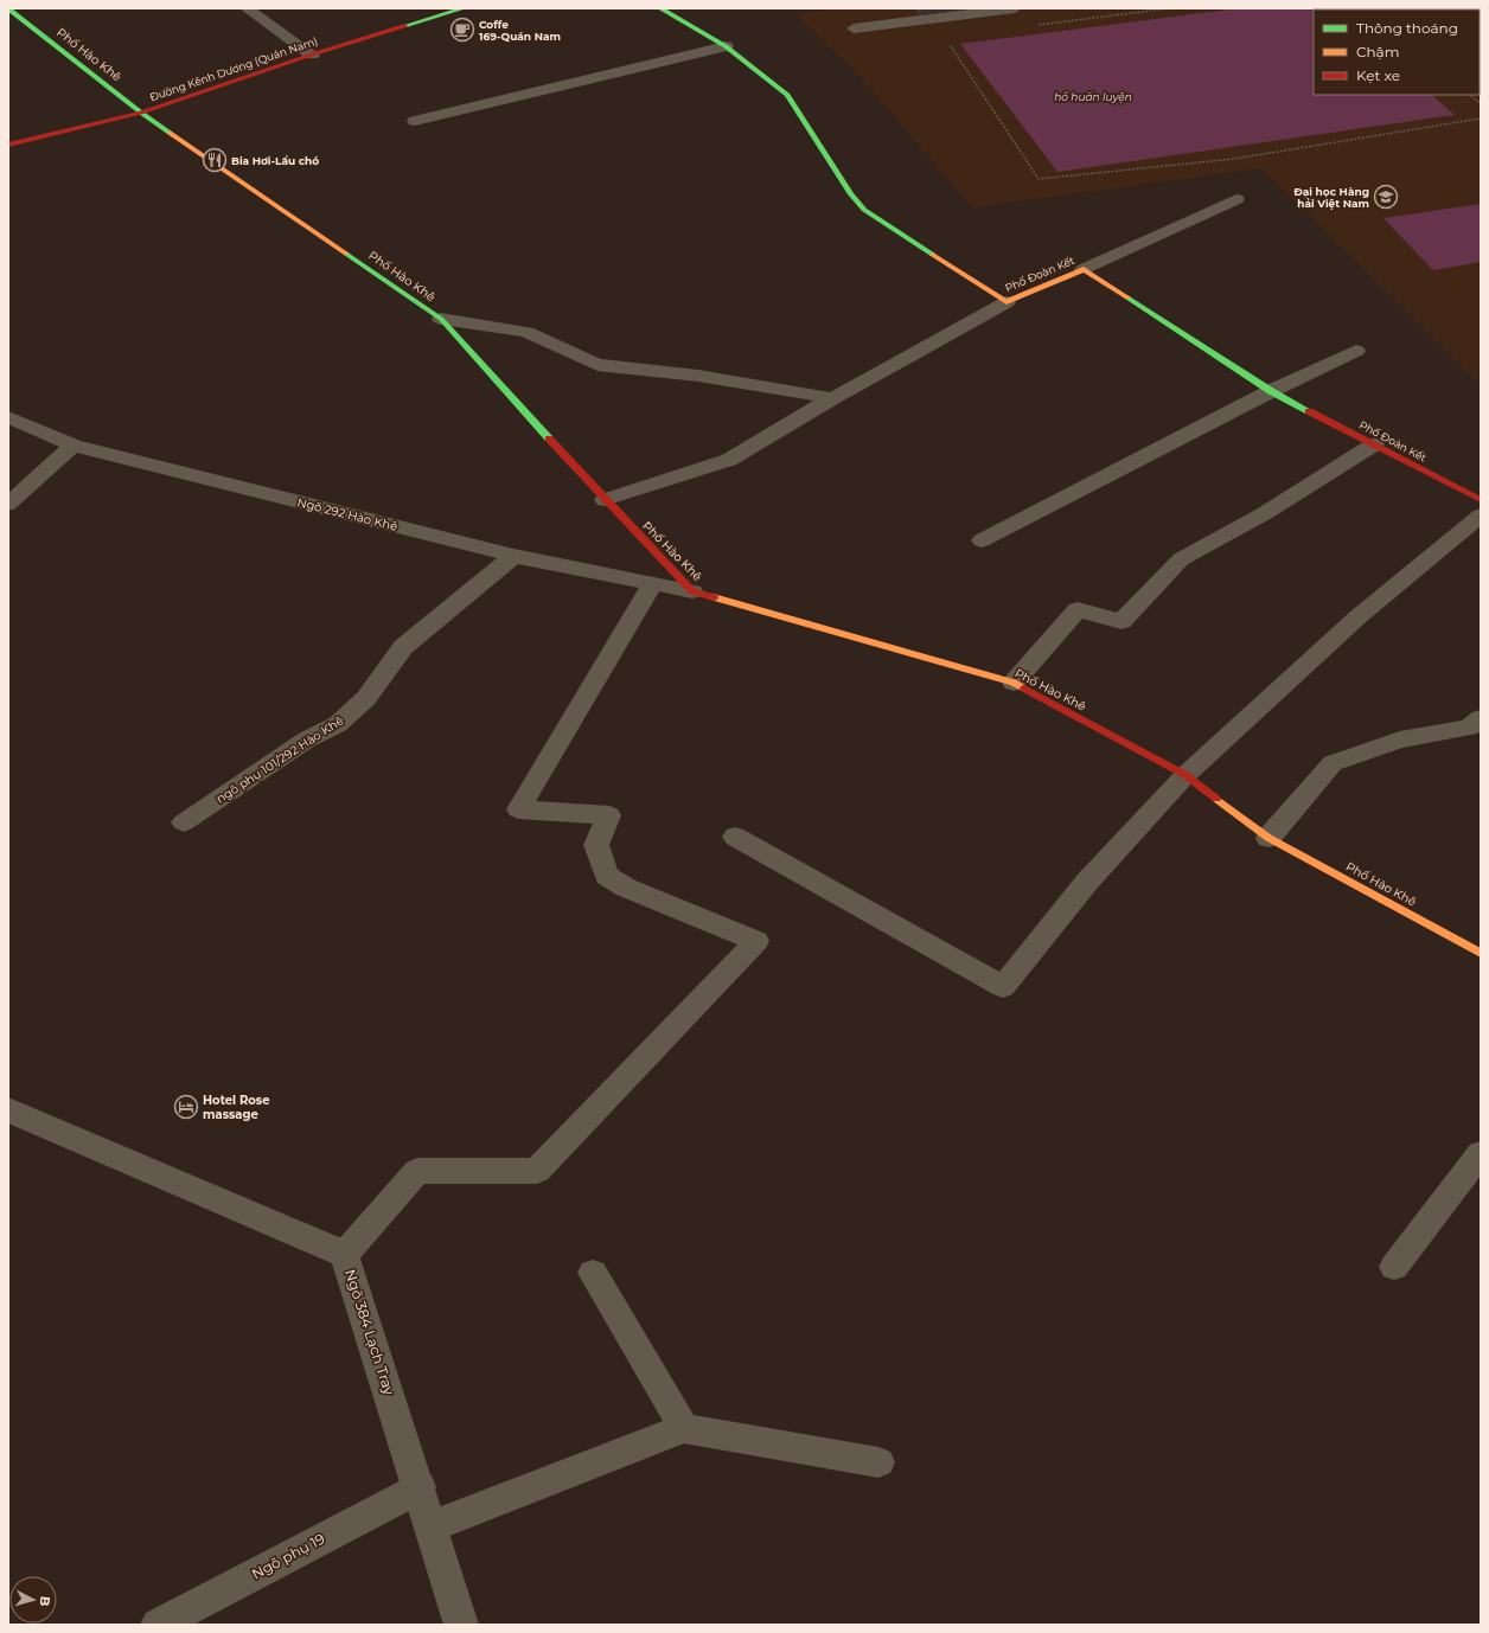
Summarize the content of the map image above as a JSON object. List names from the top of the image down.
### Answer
{
  "streets": {
    "street": [
      "Phố Hào Khê",
      "Đường Kênh Dương (Quán Nam)",
      "Phố Đoàn Kết",
      "Ngõ 384 Lạch Tray"
    ],
    "lane": ["Ngõ 292 Hào Khê", "ngõ phụ 101/292 Hào Khê", "Ngõ phụ 19"]
  },
  "crossings": [
    ["Phố Hào Khê", "Đường Kênh Dương (Quán Nam)"],
    ["Phố Hào Khê", "Ngõ 292 Hào Khê"],
    ["Ngõ 292 Hào Khê", "ngõ phụ 101/292 Hào Khê"],
    ["Ngõ 384 Lạch Tray", "Ngõ phụ 19"]
  ],
  "water": ["hồ huấn luyện"],
  "places": {
    "cafe": ["Coffe 169-Quán Nam"],
    "restaurant": ["Bia Hơi-Lẩu chó"],
    "school or university": ["Đại học Hàng hải Việt Nam"],
    "hotel": ["Hotel Rose massage"]
  },
  "legend": ["Thông thoáng", "Chậm", "Kẹt xe"],
  "north": "right"
}
